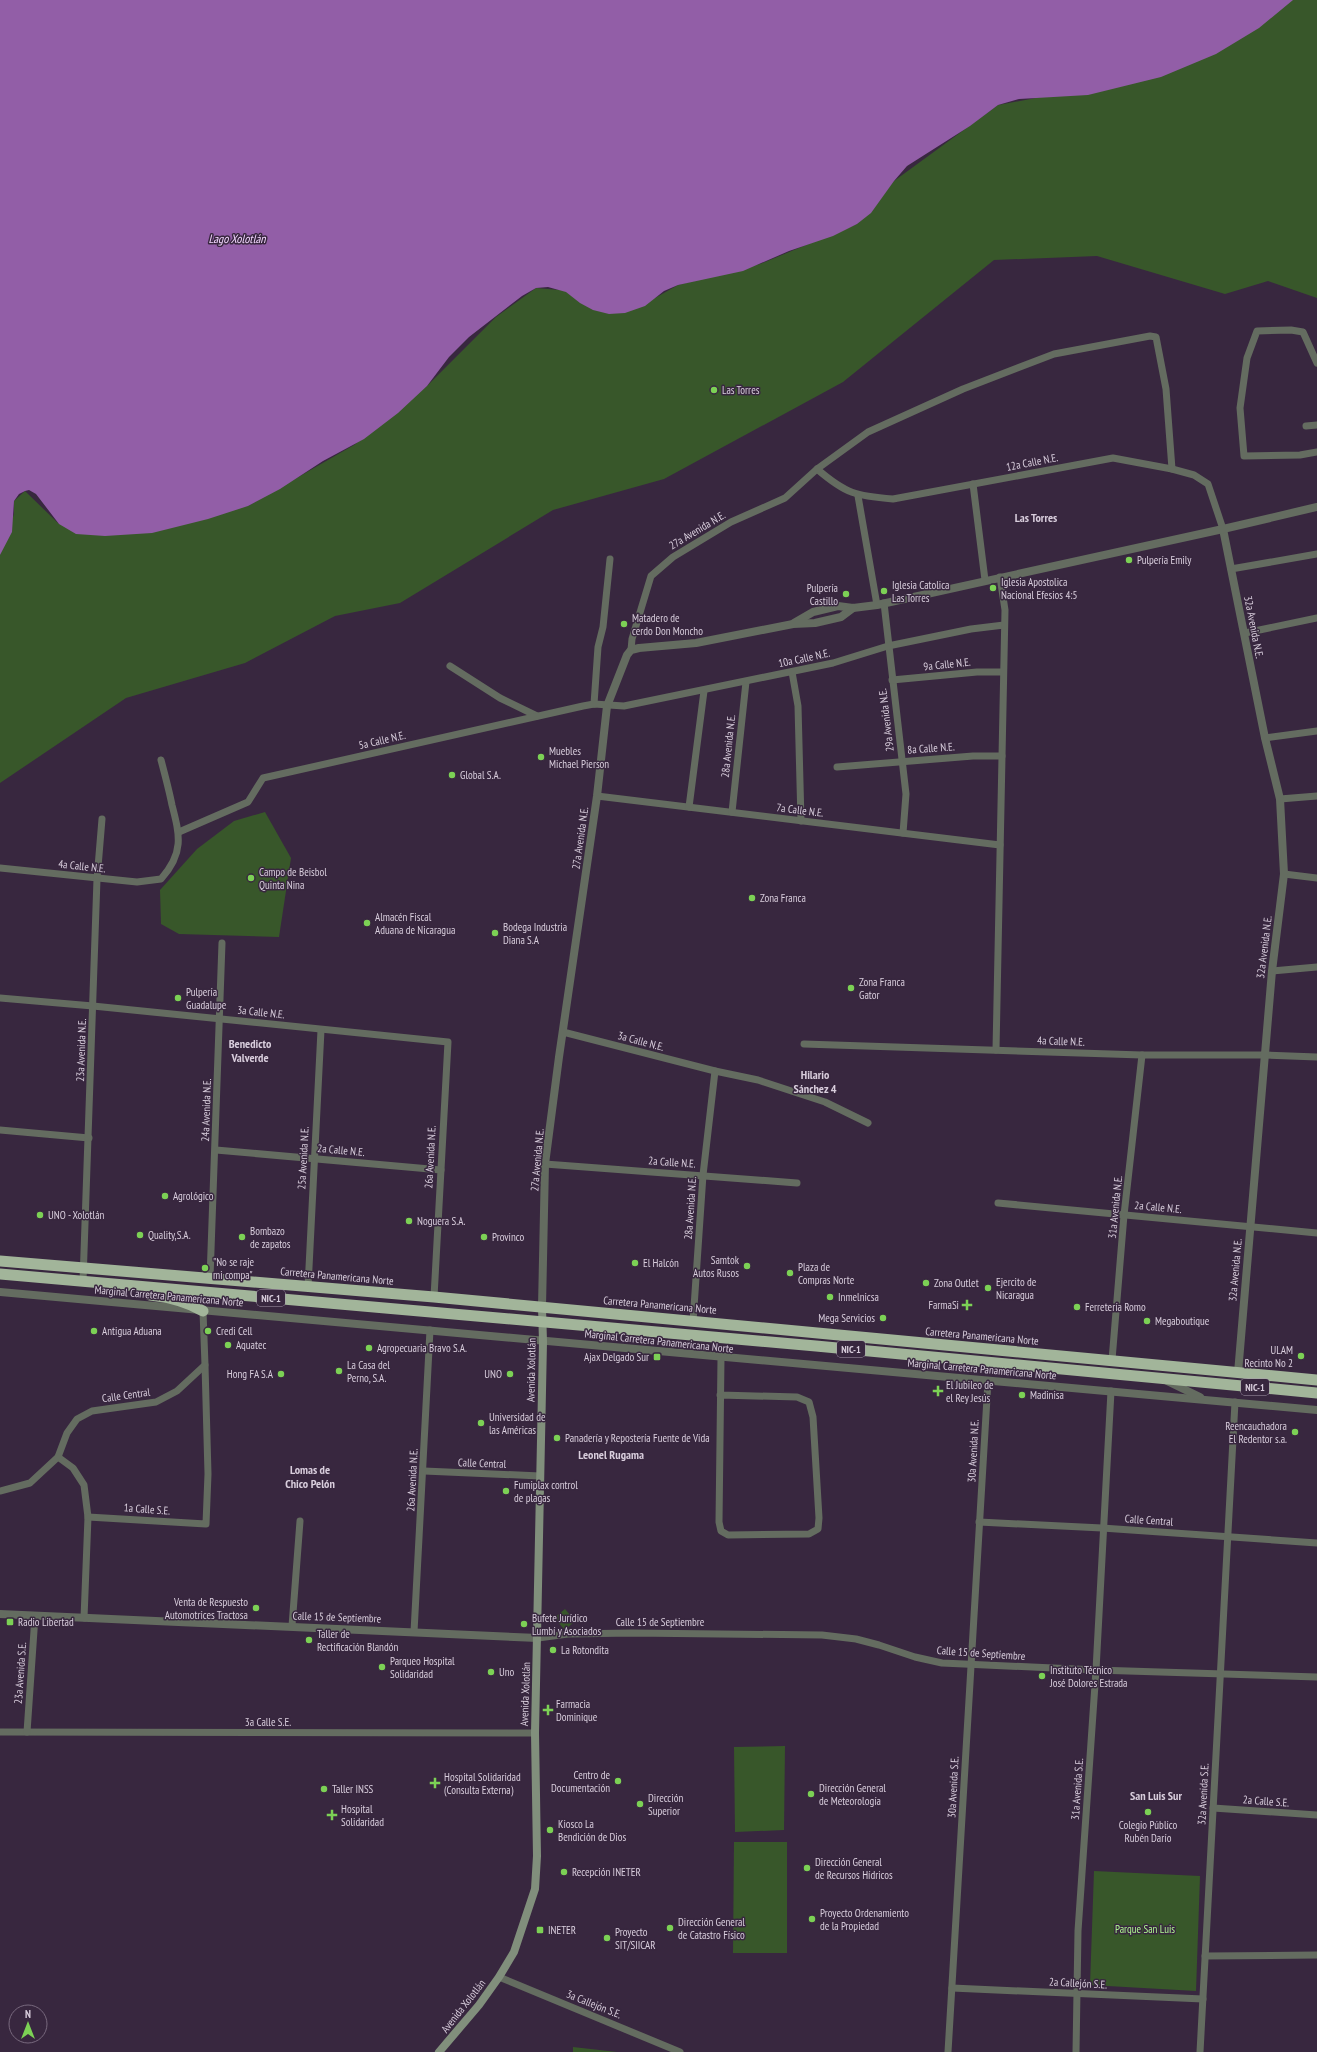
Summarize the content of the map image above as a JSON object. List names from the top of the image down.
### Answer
{
  "streets": {
    "highway": ["Carretera Panamericana Norte", "NIC-1"],
    "main road": ["Avenida Xolotlán"],
    "street": [
      "12a Calle N.E.",
      "27a Avenida N.E.",
      "32a Avenida N.E.",
      "10a Calle N.E.",
      "9a Calle N.E.",
      "29a Avenida N.E.",
      "5a Calle N.E.",
      "28a Avenida N.E.",
      "8a Calle N.E.",
      "7a Calle N.E.",
      "4a Calle N.E.",
      "3a Calle N.E.",
      "23a Avenida N.E.",
      "24a Avenida N.E.",
      "2a Calle N.E.",
      "26a Avenida N.E.",
      "25a Avenida N.E.",
      "31a Avenida N.E.",
      "Marginal Carretera Panamericana Norte",
      "Calle Central",
      "30a Avenida N.E.",
      "1a Calle S.E.",
      "Calle 15 de Septiembre",
      "23a Avenida S.E.",
      "3a Calle S.E.",
      "30a Avenida S.E.",
      "31a Avenida S.E.",
      "32a Avenida S.E.",
      "2a Calle S.E.",
      "2a Callejón S.E.",
      "3a Callejón S.E."
    ]
  },
  "crossings": [
    ["12a Calle N.E.", "27a Avenida N.E."],
    ["12a Calle N.E.", "32a Avenida N.E."],
    ["12a Calle N.E.", "29a Avenida N.E."],
    ["27a Avenida N.E.", "10a Calle N.E."],
    ["27a Avenida N.E.", "5a Calle N.E."],
    ["27a Avenida N.E.", "7a Calle N.E."],
    ["27a Avenida N.E.", "3a Calle N.E."],
    ["27a Avenida N.E.", "2a Calle N.E."],
    ["27a Avenida N.E.", "Carretera Panamericana Norte"],
    ["27a Avenida N.E.", "Avenida Xolotlán"],
    ["32a Avenida N.E.", "4a Calle N.E."],
    ["32a Avenida N.E.", "2a Calle N.E."],
    ["32a Avenida N.E.", "Carretera Panamericana Norte"],
    ["10a Calle N.E.", "29a Avenida N.E."],
    ["10a Calle N.E.", "5a Calle N.E."],
    ["10a Calle N.E.", "28a Avenida N.E."],
    ["9a Calle N.E.", "29a Avenida N.E."],
    ["29a Avenida N.E.", "8a Calle N.E."],
    ["29a Avenida N.E.", "7a Calle N.E."],
    ["5a Calle N.E.", "4a Calle N.E."],
    ["28a Avenida N.E.", "7a Calle N.E."],
    ["28a Avenida N.E.", "3a Calle N.E."],
    ["28a Avenida N.E.", "2a Calle N.E."],
    ["28a Avenida N.E.", "Carretera Panamericana Norte"],
    ["4a Calle N.E.", "23a Avenida N.E."],
    ["4a Calle N.E.", "31a Avenida N.E."],
    ["3a Calle N.E.", "23a Avenida N.E."],
    ["3a Calle N.E.", "24a Avenida N.E."],
    ["3a Calle N.E.", "26a Avenida N.E."],
    ["3a Calle N.E.", "25a Avenida N.E."],
    ["23a Avenida N.E.", "Carretera Panamericana Norte"],
    ["23a Avenida N.E.", "NIC-1"],
    ["24a Avenida N.E.", "2a Calle N.E."],
    ["24a Avenida N.E.", "Carretera Panamericana Norte"],
    ["2a Calle N.E.", "26a Avenida N.E."],
    ["2a Calle N.E.", "25a Avenida N.E."],
    ["2a Calle N.E.", "31a Avenida N.E."],
    ["26a Avenida N.E.", "Carretera Panamericana Norte"],
    ["26a Avenida N.E.", "Marginal Carretera Panamericana Norte"],
    ["26a Avenida N.E.", "Calle Central"],
    ["26a Avenida N.E.", "Calle 15 de Septiembre"],
    ["25a Avenida N.E.", "Carretera Panamericana Norte"],
    ["31a Avenida N.E.", "Carretera Panamericana Norte"],
    ["Carretera Panamericana Norte", "Avenida Xolotlán"],
    ["Marginal Carretera Panamericana Norte", "Avenida Xolotlán"],
    ["Marginal Carretera Panamericana Norte", "30a Avenida N.E."],
    ["NIC-1", "Avenida Xolotlán"],
    ["Avenida Xolotlán", "Calle Central"],
    ["Avenida Xolotlán", "Calle 15 de Septiembre"],
    ["Avenida Xolotlán", "3a Calle S.E."],
    ["Avenida Xolotlán", "3a Callejón S.E."],
    ["Calle Central", "30a Avenida N.E."],
    ["Calle Central", "1a Calle S.E."],
    ["Calle Central", "30a Avenida S.E."],
    ["Calle Central", "31a Avenida S.E."],
    ["Calle Central", "32a Avenida S.E."],
    ["30a Avenida N.E.", "30a Avenida S.E."],
    ["Calle 15 de Septiembre", "23a Avenida S.E."],
    ["Calle 15 de Septiembre", "30a Avenida S.E."],
    ["Calle 15 de Septiembre", "31a Avenida S.E."],
    ["Calle 15 de Septiembre", "32a Avenida S.E."],
    ["23a Avenida S.E.", "3a Calle S.E."],
    ["30a Avenida S.E.", "2a Callejón S.E."],
    ["31a Avenida S.E.", "2a Callejón S.E."],
    ["32a Avenida S.E.", "2a Calle S.E."],
    ["32a Avenida S.E.", "2a Callejón S.E."]
  ],
  "districts": [
    "Las Torres",
    "Benedicto Valverde",
    "Hilario Sánchez 4",
    "Leonel Rugama",
    "Lomas de Chico Pelón",
    "San Luis Sur"
  ],
  "water": ["Lago Xolotlán"],
  "parks": ["Parque San Luis"],
  "places": {
    "other": [
      "Las Torres",
      "Pulpería Emily",
      "Iglesia Apostolica Nacional Efesios 4:5",
      "Iglesia Catolica Las Torres",
      "Pulpería Castillo",
      "Matadero de cerdo Don Moncho",
      "Muebles Michael Pierson",
      "Global S.A.",
      "Campo de Beisbol Quinta Nina",
      "Zona Franca",
      "Almacén Fiscal Aduana de Nicaragua",
      "Bodega Industria Diana S.A",
      "Zona Franca Gator",
      "Pulpería Guadalupe",
      "Agrológico",
      "UNO - Xolotlán",
      "Noguera S.A.",
      "Quality,S.A.",
      "Bombazo de zapatos",
      "Provinco",
      "El Halcón",
      "Samtok Autos Rusos",
      "\"No se raje mi compa\"",
      "Plaza de Compras Norte",
      "Zona Outlet",
      "Ejercito de Nicaragua",
      "Inmelnicsa",
      "Ferretería Romo",
      "Mega Servicios",
      "Megaboutique",
      "Antigua Aduana",
      "Credi Cell",
      "Aquatec",
      "Agropecuaria Bravo S.A.",
      "ULAM Recinto No 2",
      "La Casa del Perno, S.A.",
      "Hong FA S.A",
      "UNO",
      "Madinisa",
      "Universidad de las Américas",
      "Reencauchadora El Redentor s.a.",
      "Panadería y Repostería Fuente de Vida",
      "Fumiplax control de plagas",
      "Venta de Respuesto Automotrices Tractosa",
      "Bufete Jurídico Lumbí y Asociados",
      "Taller de Rectificación Blandón",
      "La Rotondita",
      "Parqueo Hospital Solidaridad",
      "Uno",
      "Instituto Técnico José Dolores Estrada",
      "Centro de Documentación",
      "Taller INSS",
      "Dirección General de Meteorología",
      "Dirección Superior",
      "Colegio Público Rubén Darío",
      "Kiosco La Bendición de Dios",
      "Dirección General de Recursos Hídricos",
      "Recepción INETER",
      "Proyecto Ordenamiento de la Propiedad",
      "Dirección General de Catastro Físico",
      "Proyecto SIT/SIICAR"
    ],
    "health": [
      "FarmaSi",
      "El Jubileo de el Rey Jesús",
      "Farmacia Dominique",
      "Hospital Solidaridad (Consulta Externa)",
      "Hospital Solidaridad"
    ],
    "transit": ["Ajax Delgado Sur", "Radio Libertad", "INETER"]
  },
  "north": "top"
}
